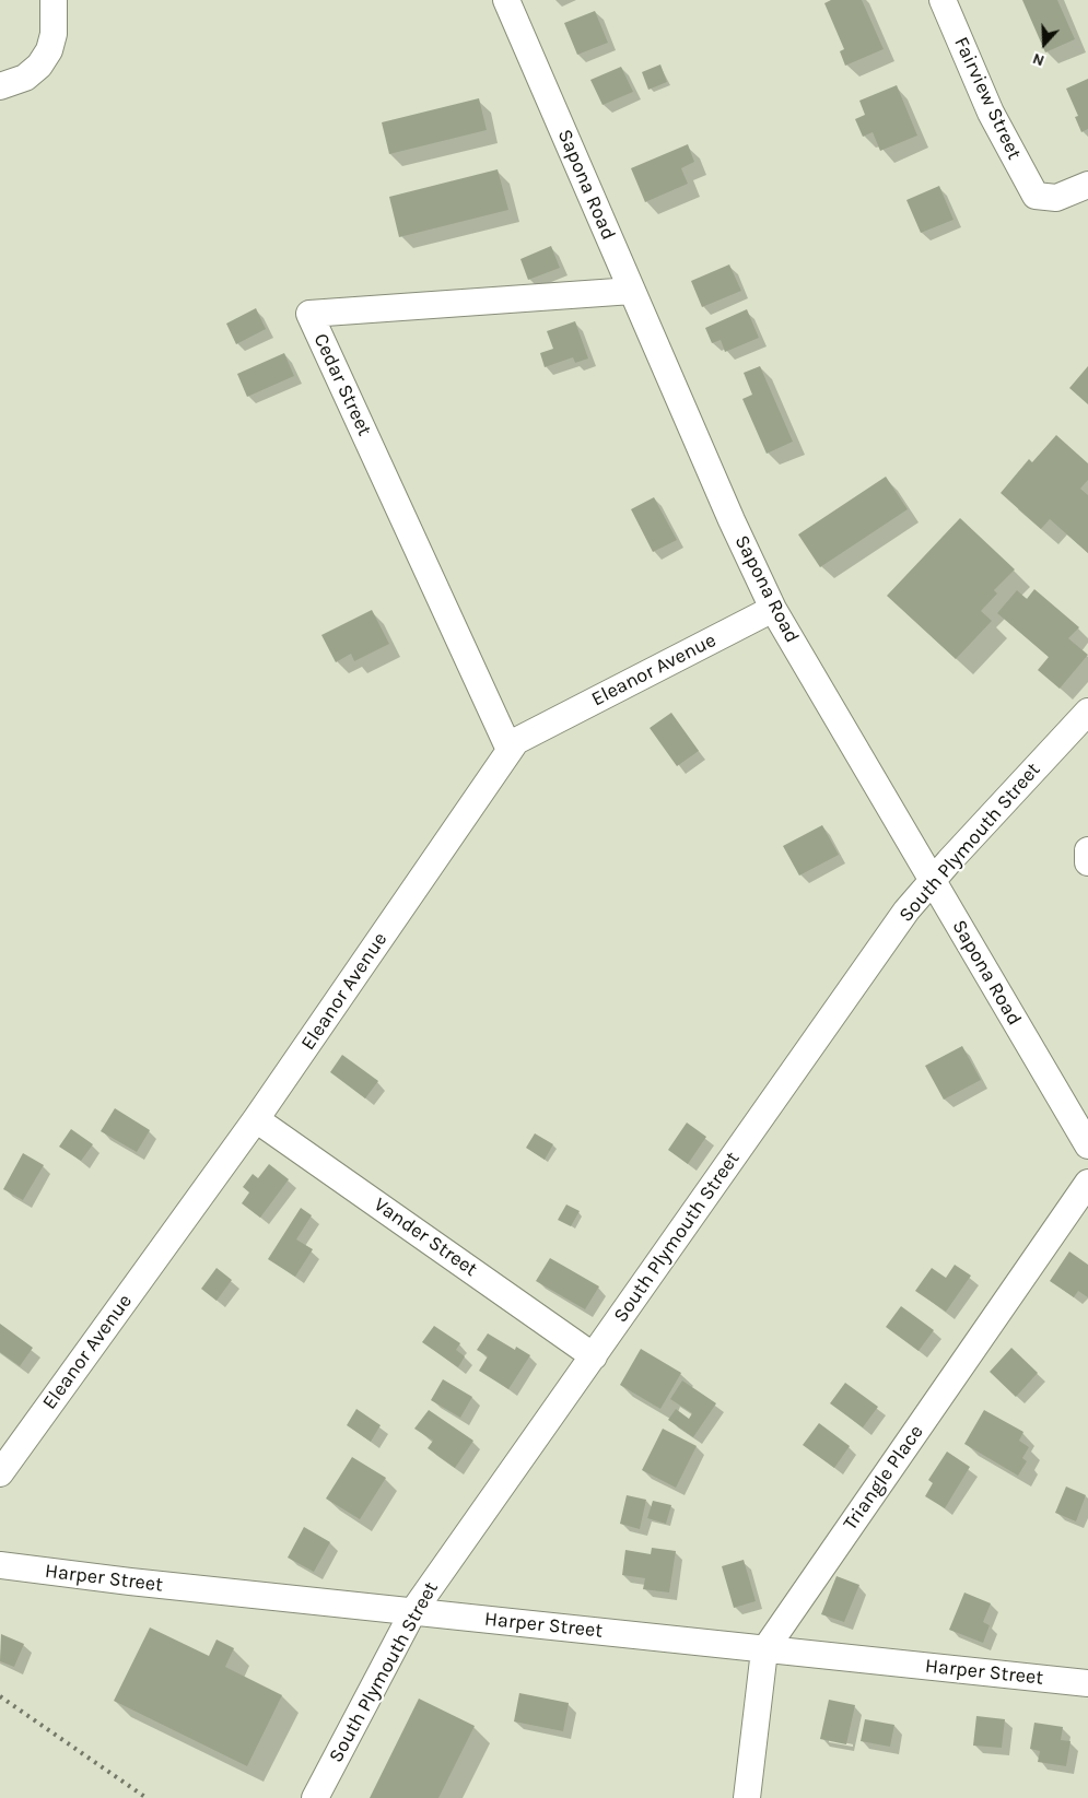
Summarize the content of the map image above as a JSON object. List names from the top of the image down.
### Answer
{
  "streets": {
    "street": [
      "Fairview Street",
      "Sapona Road",
      "Cedar Street",
      "Eleanor Avenue",
      "South Plymouth Street",
      "Vander Street",
      "Triangle Place",
      "Harper Street"
    ]
  },
  "crossings": [
    ["Sapona Road", "Cedar Street"],
    ["Sapona Road", "Eleanor Avenue"],
    ["Sapona Road", "South Plymouth Street"],
    ["Cedar Street", "Eleanor Avenue"],
    ["Eleanor Avenue", "Vander Street"],
    ["South Plymouth Street", "Vander Street"],
    ["South Plymouth Street", "Harper Street"],
    ["Triangle Place", "Harper Street"]
  ],
  "north": "bottom"
}
